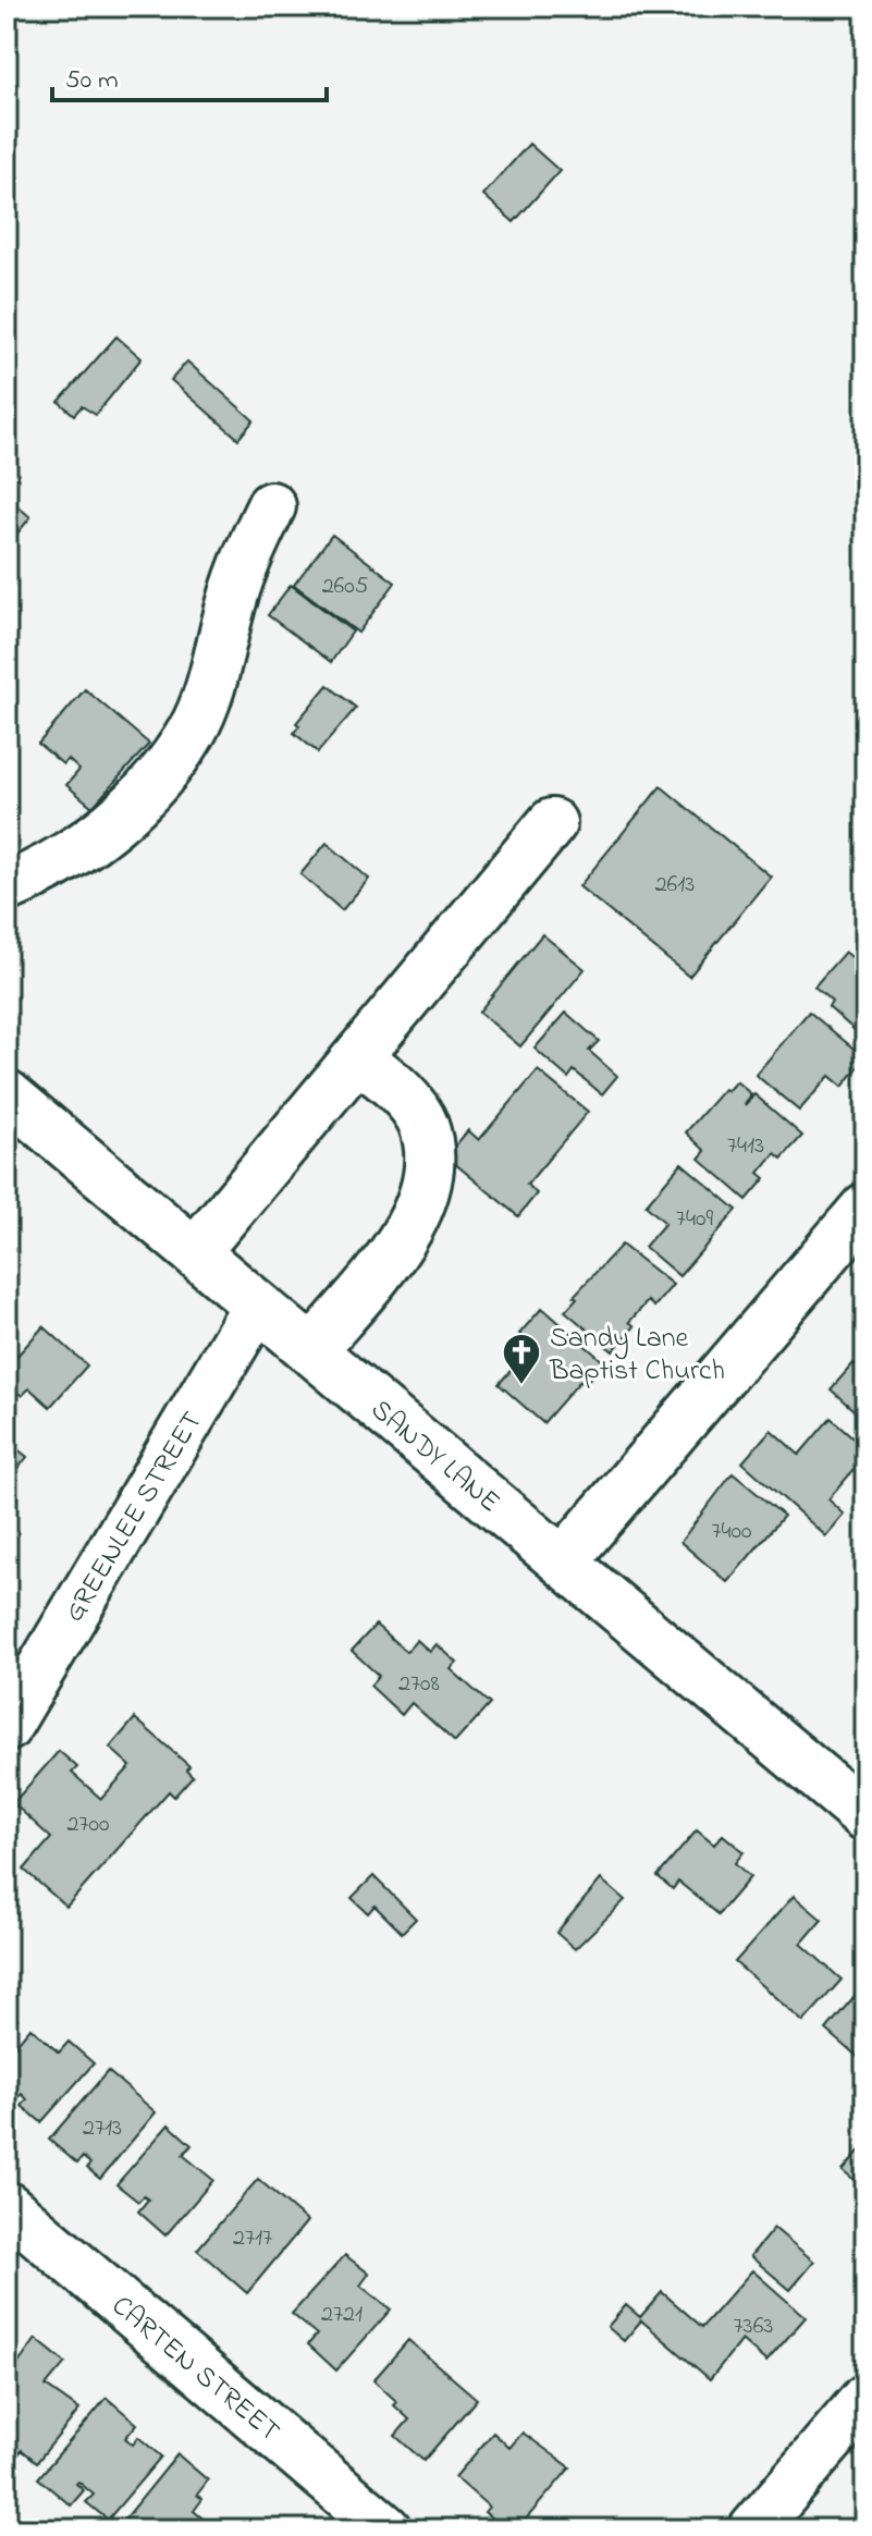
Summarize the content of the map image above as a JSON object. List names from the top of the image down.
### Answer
{
  "streets": {
    "street": ["SANDY LANE", "GREENLEE STREET", "CARTEN STREET"]
  },
  "crossings": [
    ["SANDY LANE", "GREENLEE STREET"]
  ],
  "places": {
    "church": ["Sandy Lane Baptist Church"]
  },
  "house_numbers": [
    "2605",
    "2613",
    "7413",
    "7409",
    "7400",
    "2708",
    "2700",
    "2713",
    "2717",
    "2721",
    "7363"
  ],
  "scale_bar": "50 m"
}
